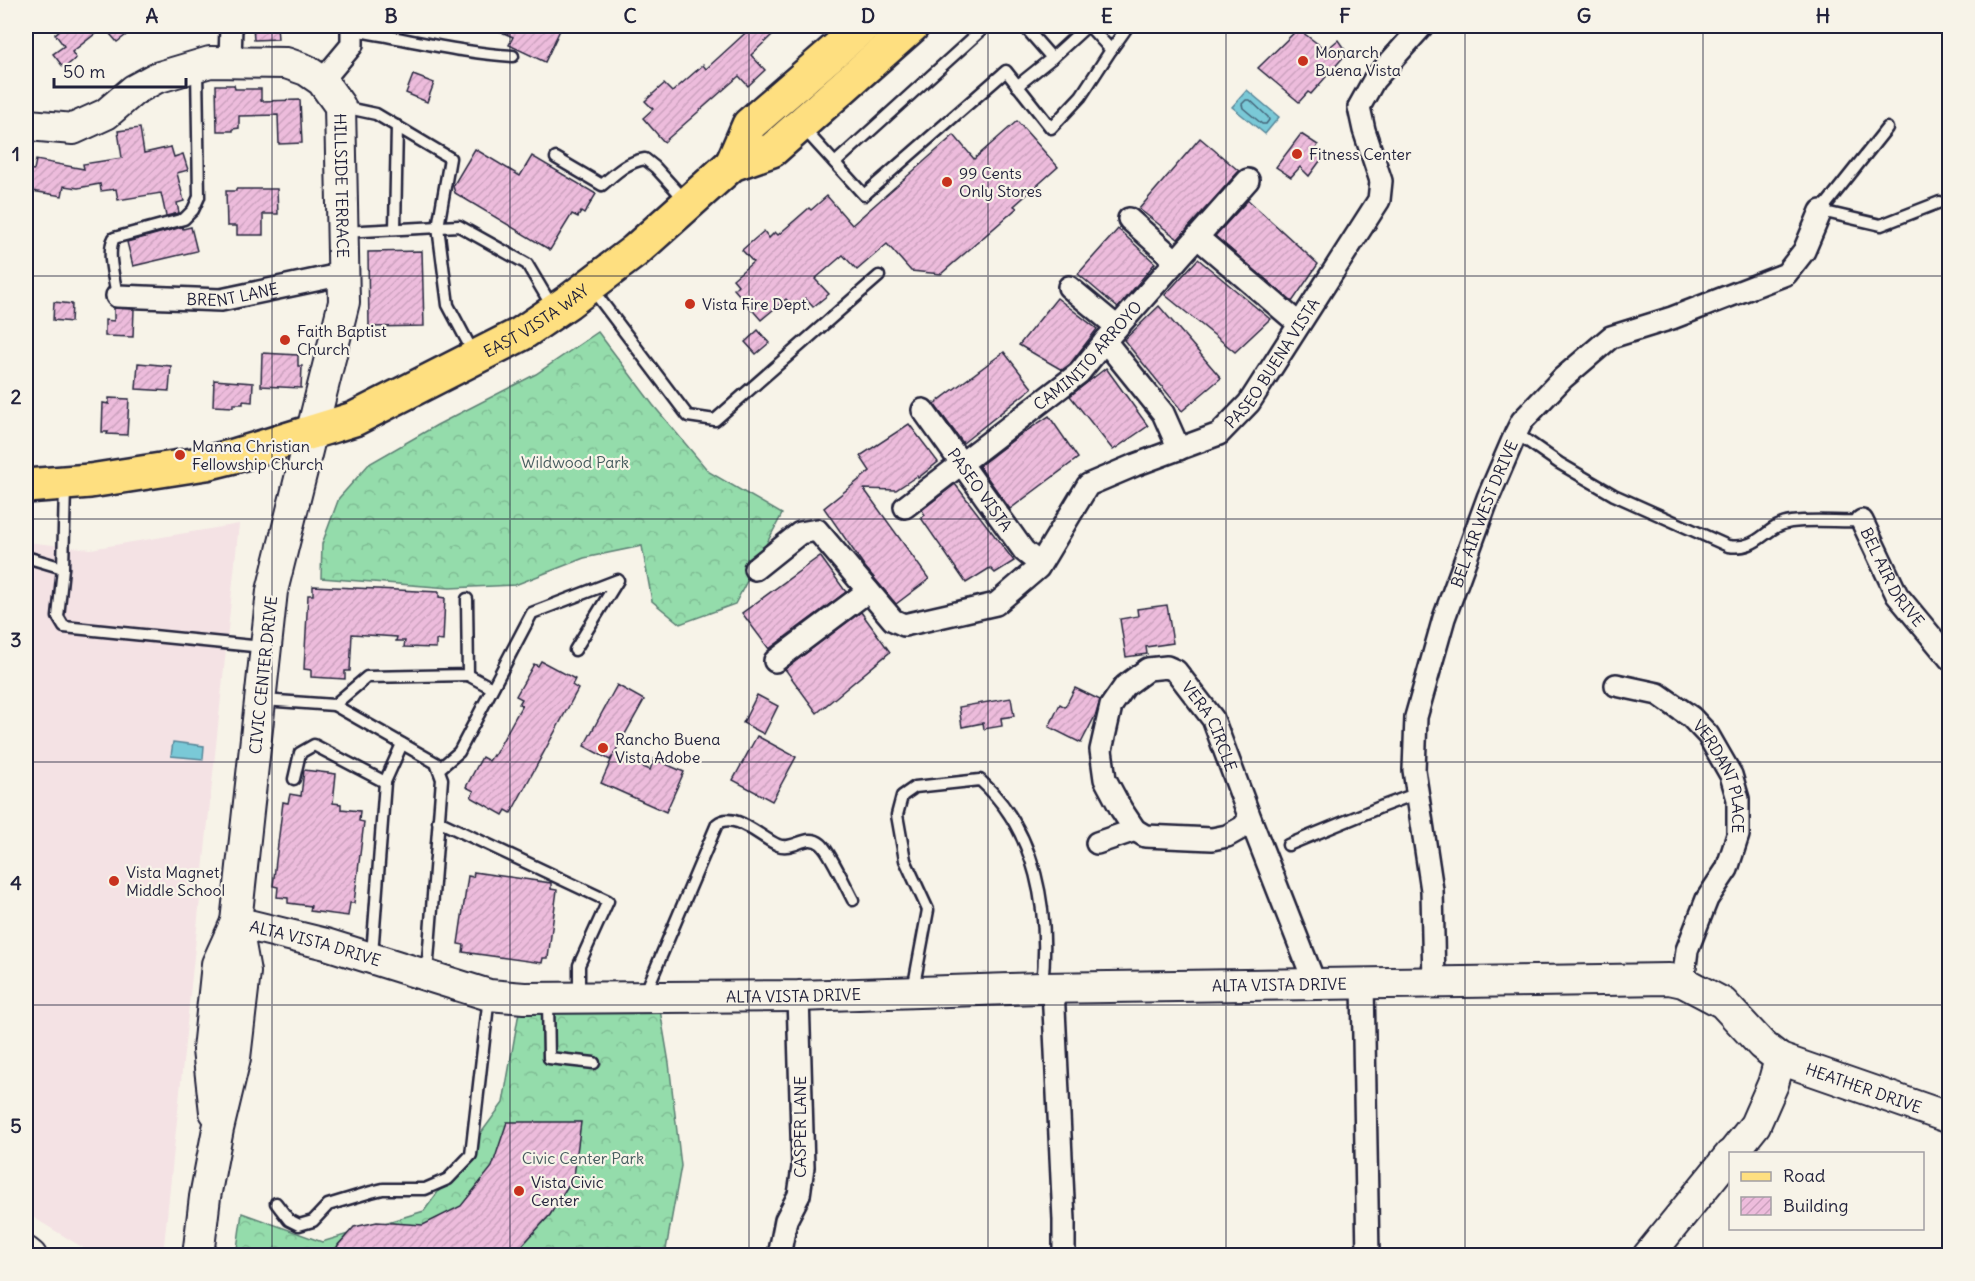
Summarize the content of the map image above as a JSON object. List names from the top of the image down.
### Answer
{
  "streets": {
    "main road": ["EAST VISTA WAY"],
    "street": [
      "HILLSIDE TERRACE",
      "BRENT LANE",
      "CAMINITO ARROYO",
      "PASEO BUENA VISTA",
      "PASEO VISTA",
      "BEL AIR WEST DRIVE",
      "BEL AIR DRIVE",
      "CIVIC CENTER DRIVE",
      "VERA CIRCLE",
      "VERDANT PLACE",
      "ALTA VISTA DRIVE",
      "HEATHER DRIVE",
      "CASPER LANE"
    ]
  },
  "crossings": [
    ["HILLSIDE TERRACE", "BRENT LANE"],
    ["HILLSIDE TERRACE", "EAST VISTA WAY"],
    ["HILLSIDE TERRACE", "CIVIC CENTER DRIVE"],
    ["EAST VISTA WAY", "CIVIC CENTER DRIVE"],
    ["CAMINITO ARROYO", "PASEO VISTA"],
    ["PASEO BUENA VISTA", "PASEO VISTA"],
    ["BEL AIR WEST DRIVE", "ALTA VISTA DRIVE"],
    ["CIVIC CENTER DRIVE", "ALTA VISTA DRIVE"],
    ["VERA CIRCLE", "ALTA VISTA DRIVE"],
    ["VERDANT PLACE", "ALTA VISTA DRIVE"],
    ["ALTA VISTA DRIVE", "HEATHER DRIVE"],
    ["ALTA VISTA DRIVE", "CASPER LANE"]
  ],
  "parks": ["Wildwood Park", "Civic Center Park"],
  "places": [
    "Monarch Buena Vista",
    "Fitness Center",
    "99 Cents Only Stores",
    "Vista Fire Dept.",
    "Faith Baptist Church",
    "Manna Christian Fellowship Church",
    "Rancho Buena Vista Adobe",
    "Vista Magnet Middle School",
    "Vista Civic Center"
  ],
  "legend": ["Road", "Building"],
  "scale_bar": "50 m",
  "grid": {
    "columns": [
      "A",
      "B",
      "C",
      "D",
      "E",
      "F",
      "G",
      "H"
    ],
    "rows": [
      "1",
      "2",
      "3",
      "4",
      "5"
    ]
  }
}
